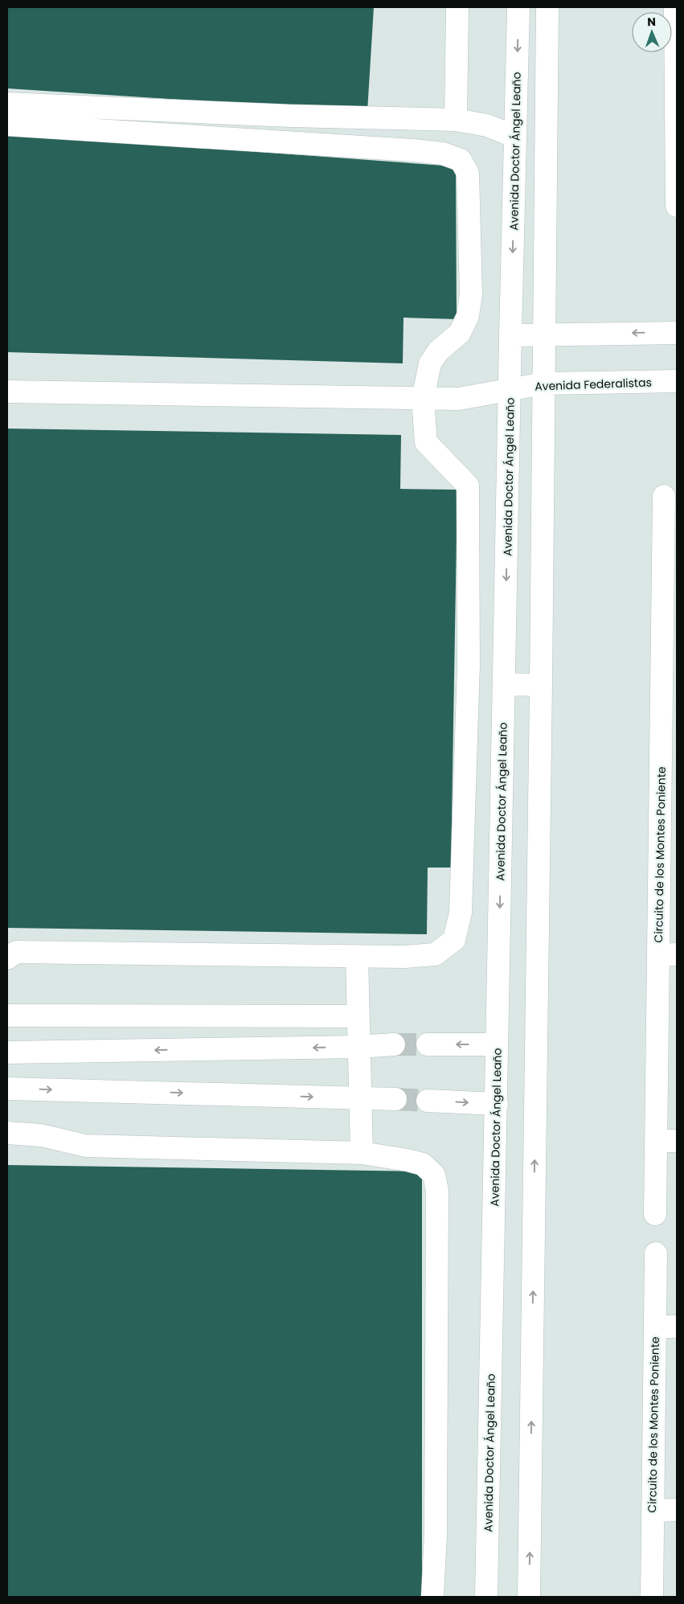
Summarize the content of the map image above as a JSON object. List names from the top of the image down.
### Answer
{
  "streets": {
    "street": ["Avenida Doctor Ángel Leaño", "Avenida Federalistas", "Circuito de los Montes Poniente"]
  },
  "crossings": [
    ["Avenida Doctor Ángel Leaño", "Avenida Federalistas"]
  ],
  "north": "top"
}
